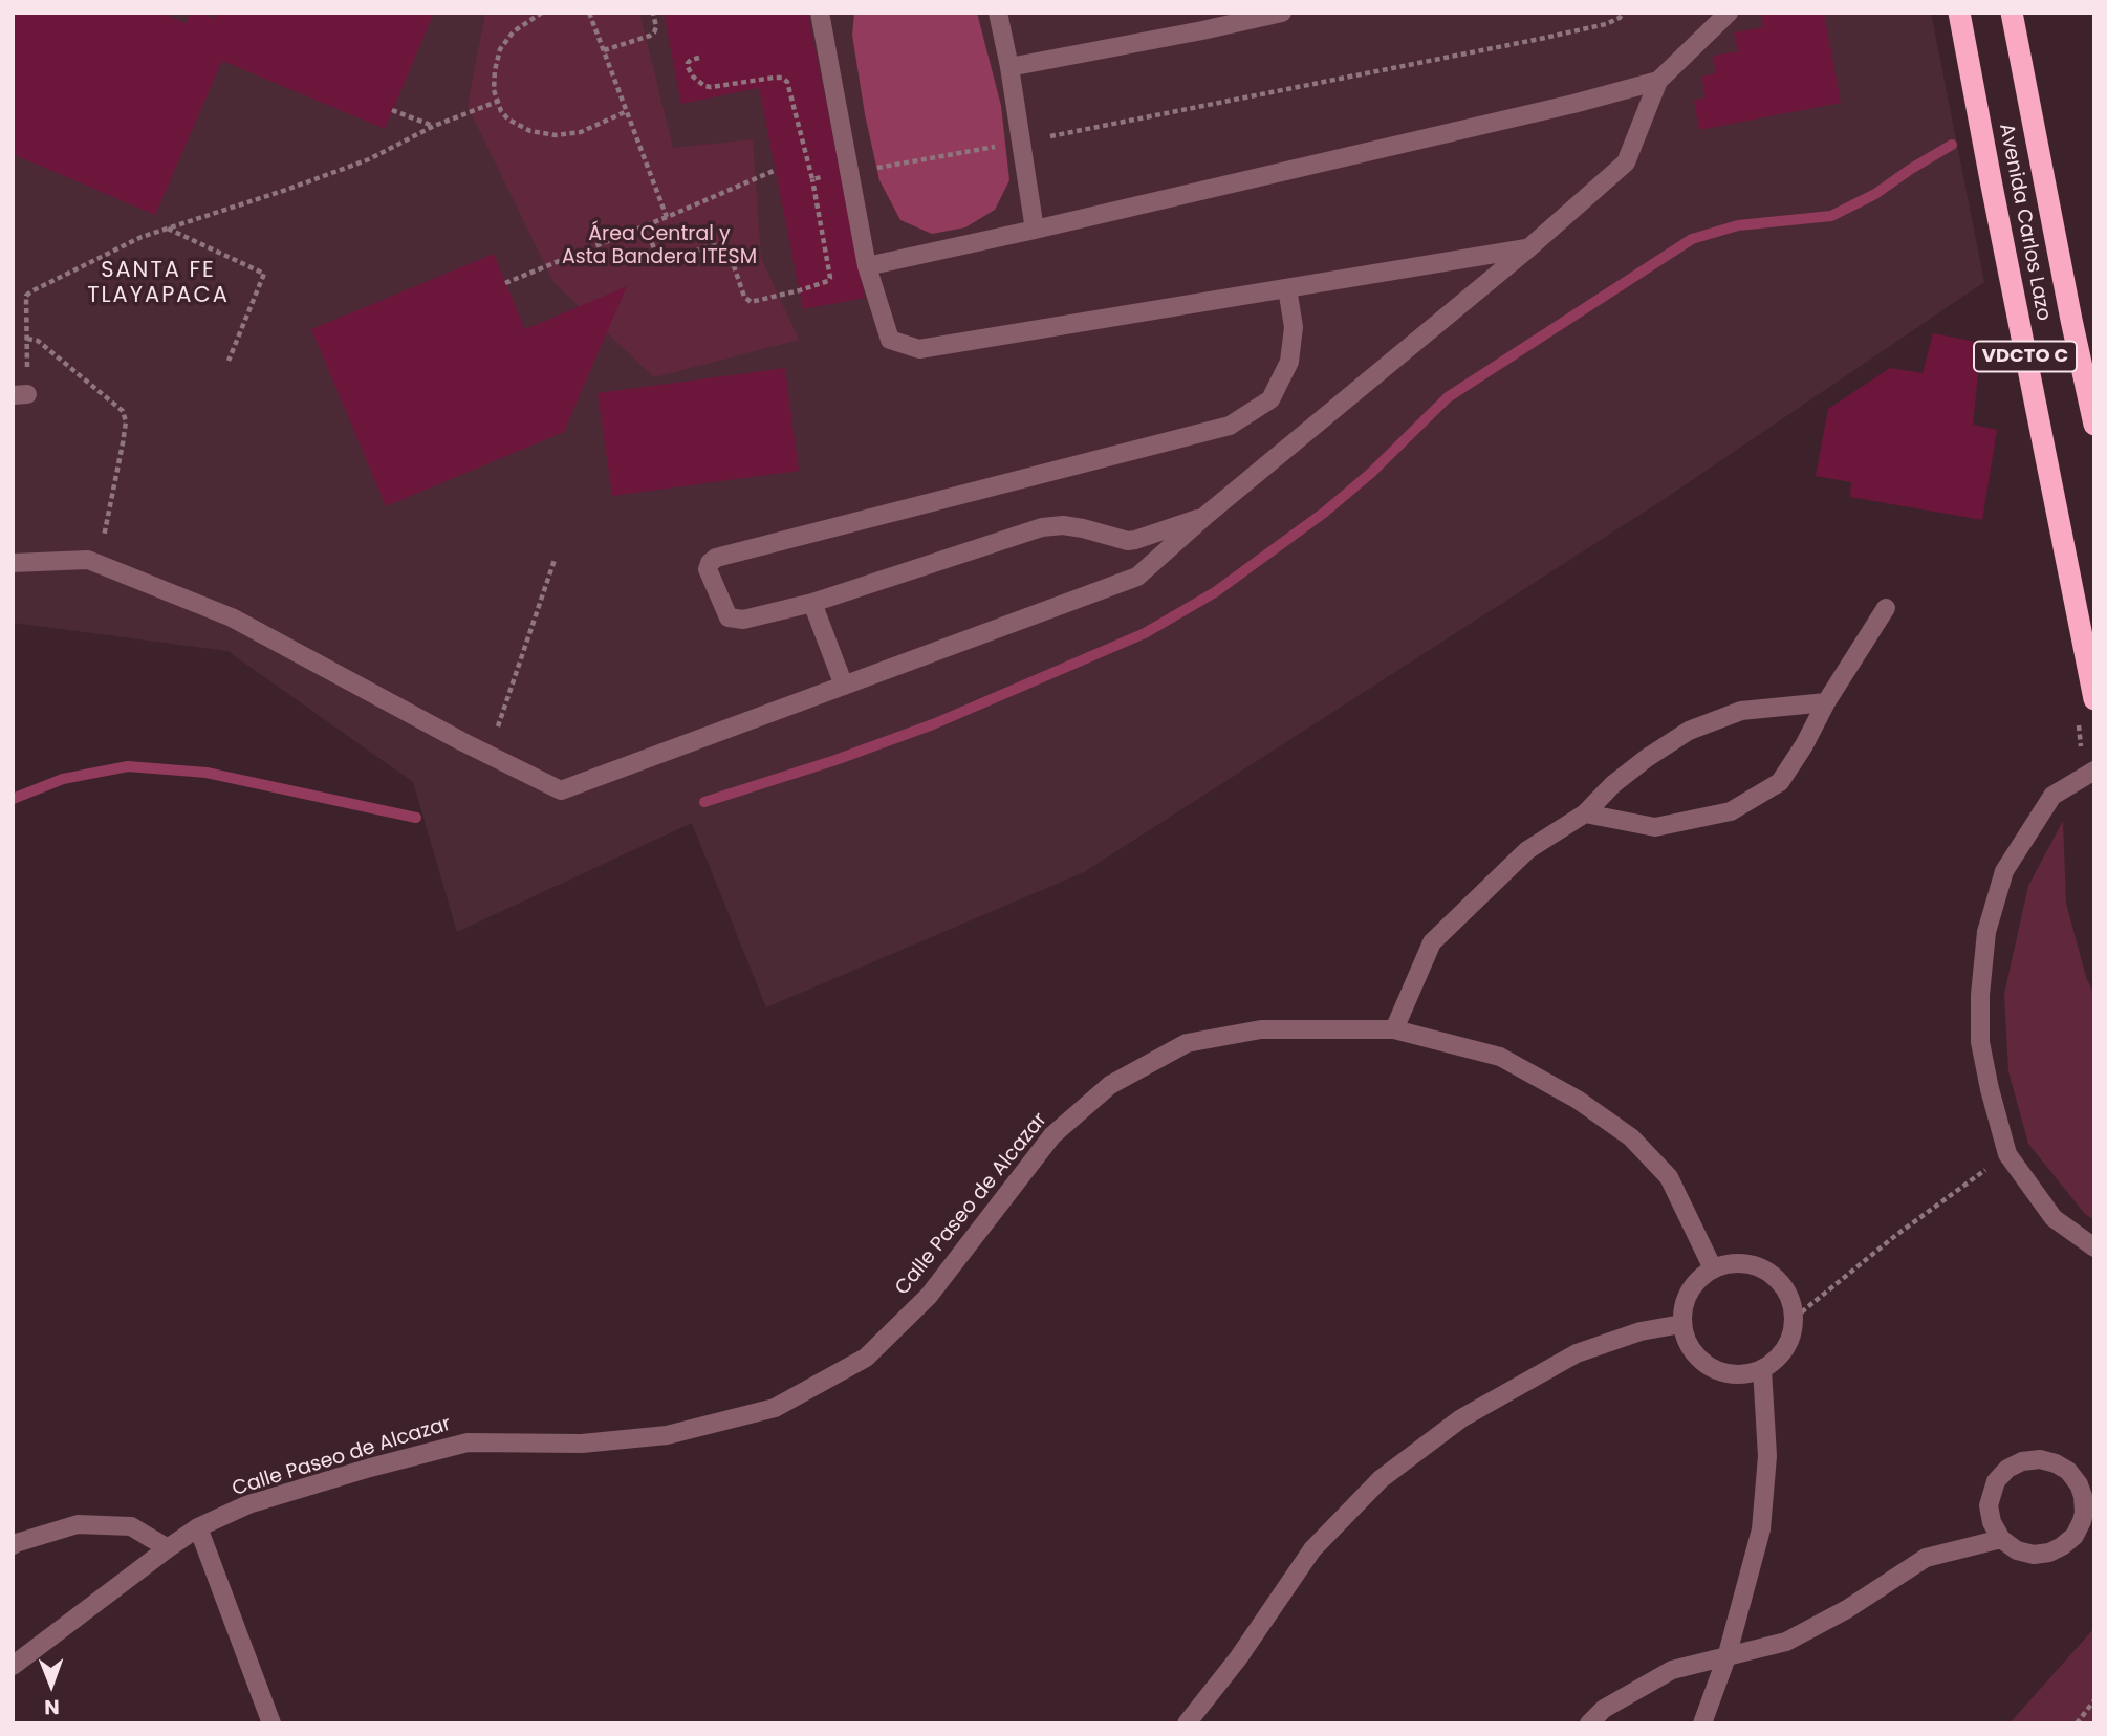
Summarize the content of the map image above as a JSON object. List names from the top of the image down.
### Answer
{
  "streets": {
    "highway": ["Avenida Carlos Lazo", "VDCTO C"],
    "street": ["Calle Paseo de Alcazar"]
  },
  "districts": ["SANTA FE TLAYAPACA"],
  "parks": ["Área Central y Asta Bandera ITESM"],
  "north": "bottom"
}
